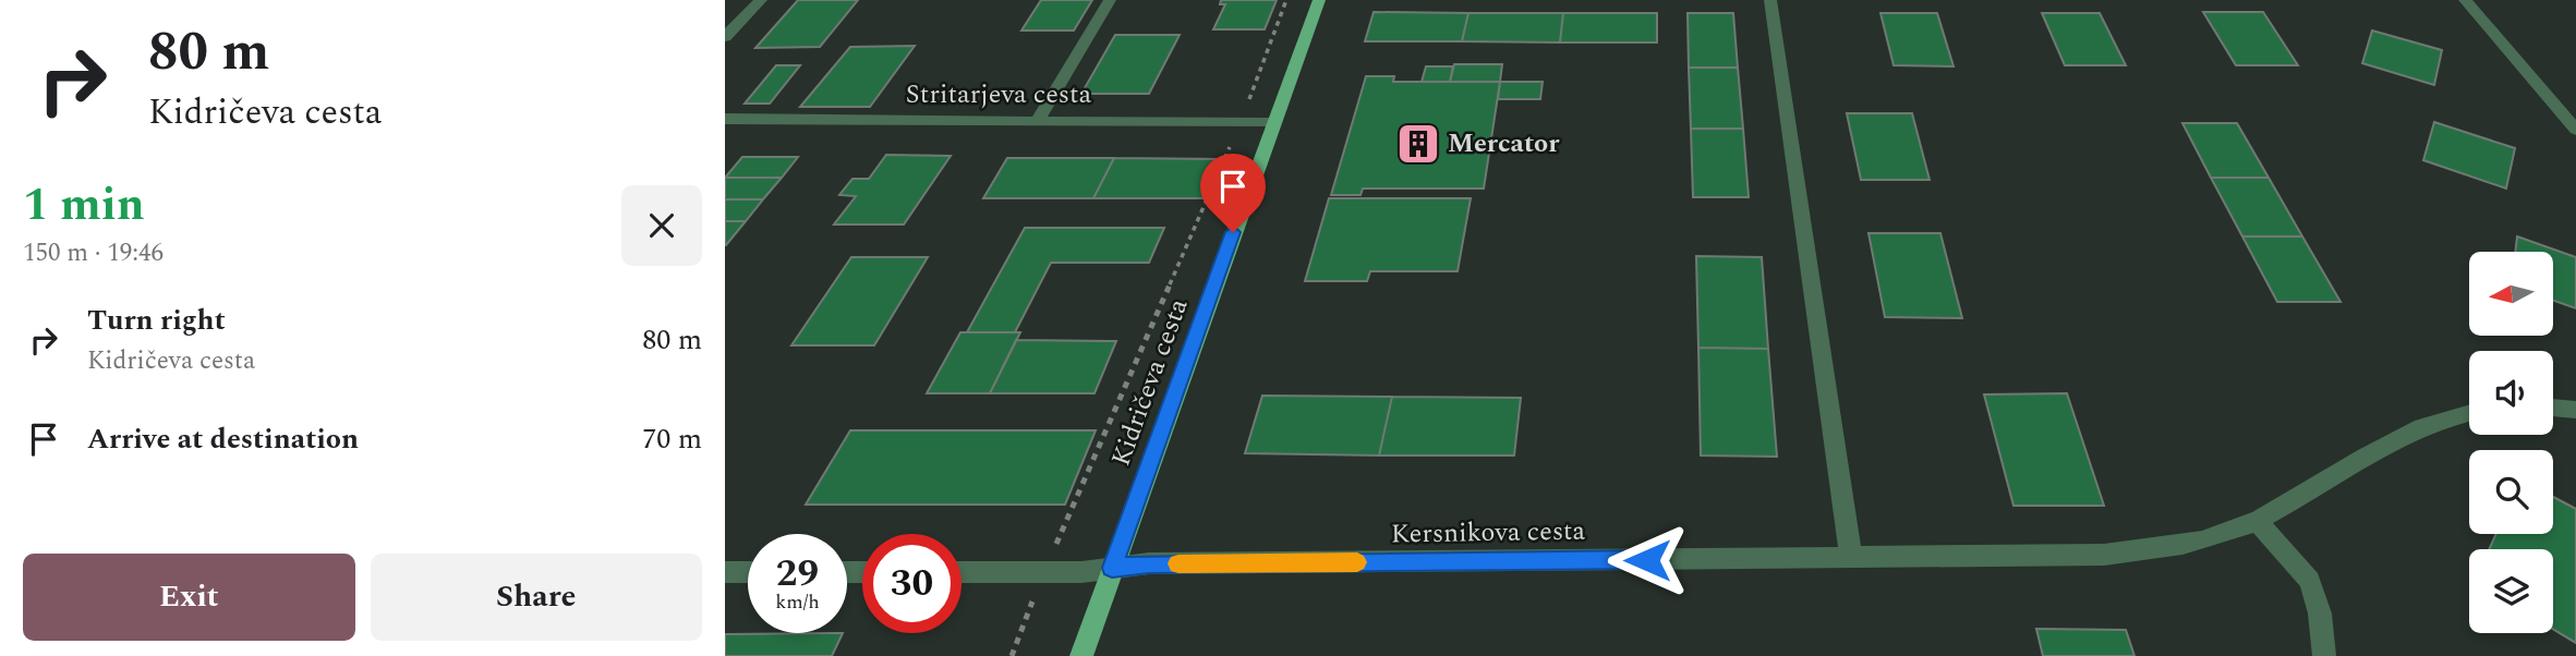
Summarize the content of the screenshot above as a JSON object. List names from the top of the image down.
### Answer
{
  "streets": {
    "main road": ["Kidričeva cesta"],
    "street": ["Stritarjeva cesta", "Kersnikova cesta"]
  },
  "crossings": [
    ["Stritarjeva cesta", "Kidričeva cesta"],
    ["Kidričeva cesta", "Kersnikova cesta"]
  ],
  "places": {
    "building": ["Mercator"]
  },
  "north": "left",
  "page": {
    "turn": ["80 m", "Kidričeva cesta"],
    "heading": ["1 min", "150 m · 19:46"],
    "list": [
      {
        "name": "Turn right",
        "note": "Kidričeva cesta",
        "value": "80 m"
      },
      {
        "name": "Arrive at destination",
        "value": "70 m"
      }
    ],
    "speed": "29 km/h",
    "limit": "30",
    "buttons": ["Exit", "Share"]
  }
}
